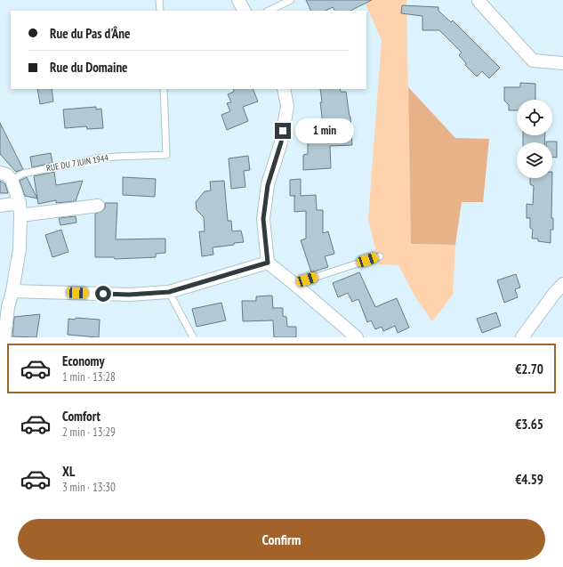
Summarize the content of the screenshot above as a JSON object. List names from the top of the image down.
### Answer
{
  "streets": {
    "lane": ["RUE DU 7 JUIN 1944"]
  },
  "page": {
    "banner": ["Rue du Pas d'Âne", "Rue du Domaine"],
    "bubble": "1 min",
    "list": [
      {
        "name": "Economy",
        "note": "1 min · 13:28",
        "value": "€2.70"
      },
      {
        "name": "Comfort",
        "note": "2 min · 13:29",
        "value": "€3.65"
      },
      {
        "name": "XL",
        "note": "3 min · 13:30",
        "value": "€4.59"
      }
    ],
    "buttons": "Confirm"
  }
}
